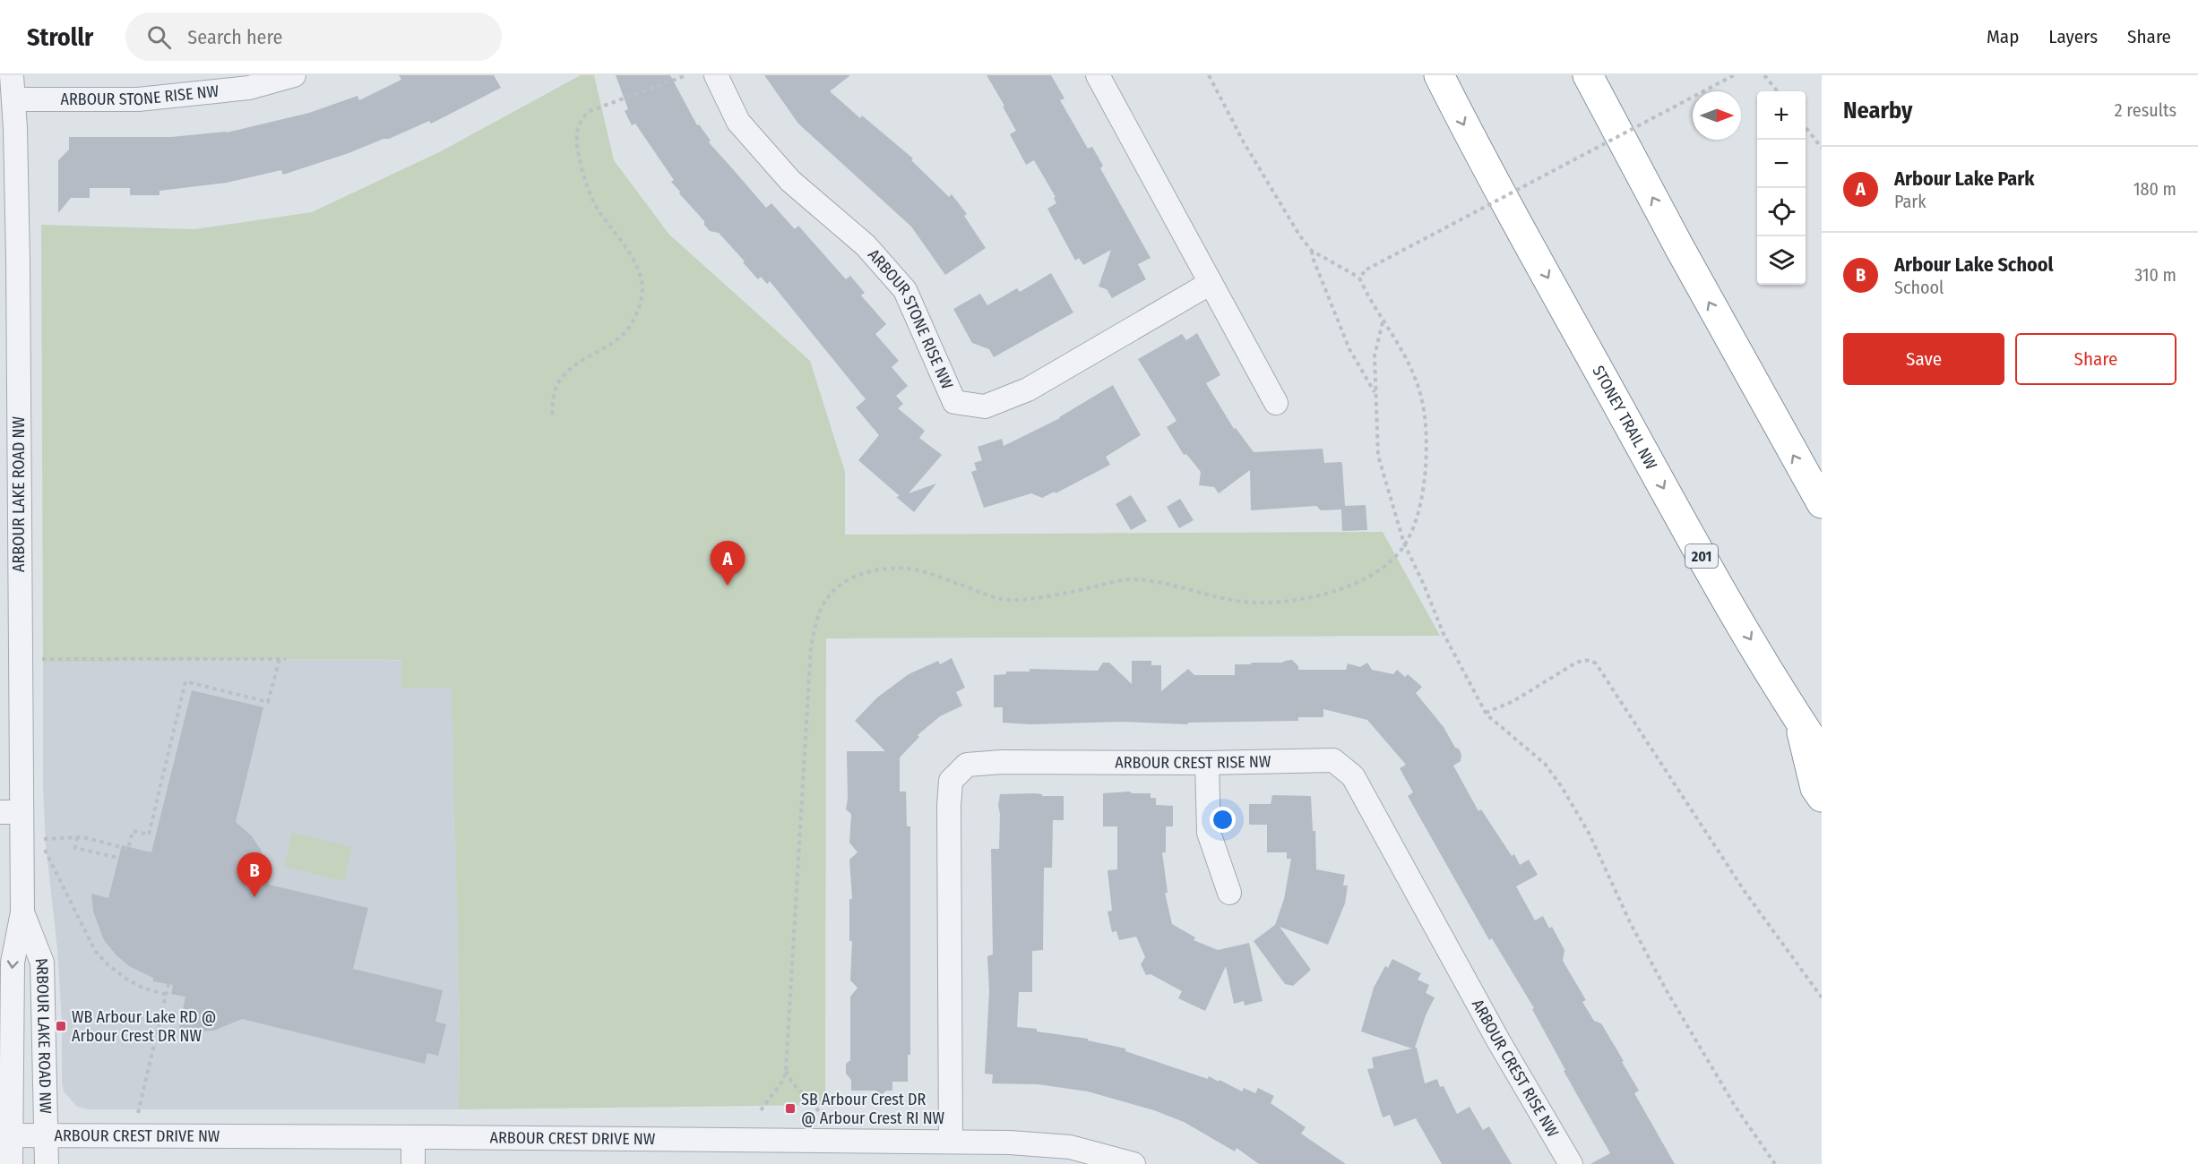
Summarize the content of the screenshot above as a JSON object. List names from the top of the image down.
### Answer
{
  "streets": {
    "highway": ["STONEY TRAIL NW", "201"],
    "street": [
      "ARBOUR STONE RISE NW",
      "ARBOUR LAKE ROAD NW",
      "ARBOUR CREST RISE NW",
      "ARBOUR CREST DRIVE NW"
    ]
  },
  "crossings": [
    ["ARBOUR STONE RISE NW", "ARBOUR LAKE ROAD NW"],
    ["ARBOUR LAKE ROAD NW", "ARBOUR CREST DRIVE NW"],
    ["ARBOUR CREST RISE NW", "ARBOUR CREST DRIVE NW"]
  ],
  "places": {
    "transit": ["WB Arbour Lake RD @ Arbour Crest DR NW", "SB Arbour Crest DR @ Arbour Crest RI NW"]
  },
  "north": "right",
  "page": {
    "header": "Strollr",
    "search": "Search here",
    "nav": ["Map", "Layers", "Share"],
    "heading": ["Nearby", "2 results"],
    "map_buttons": ["+", "−"],
    "list": [
      {
        "mark": "A",
        "name": "Arbour Lake Park",
        "note": "Park",
        "value": "180 m"
      },
      {
        "mark": "B",
        "name": "Arbour Lake School",
        "note": "School",
        "value": "310 m"
      }
    ],
    "buttons": ["Save", "Share"],
    "pins": ["A", "B"]
  }
}
